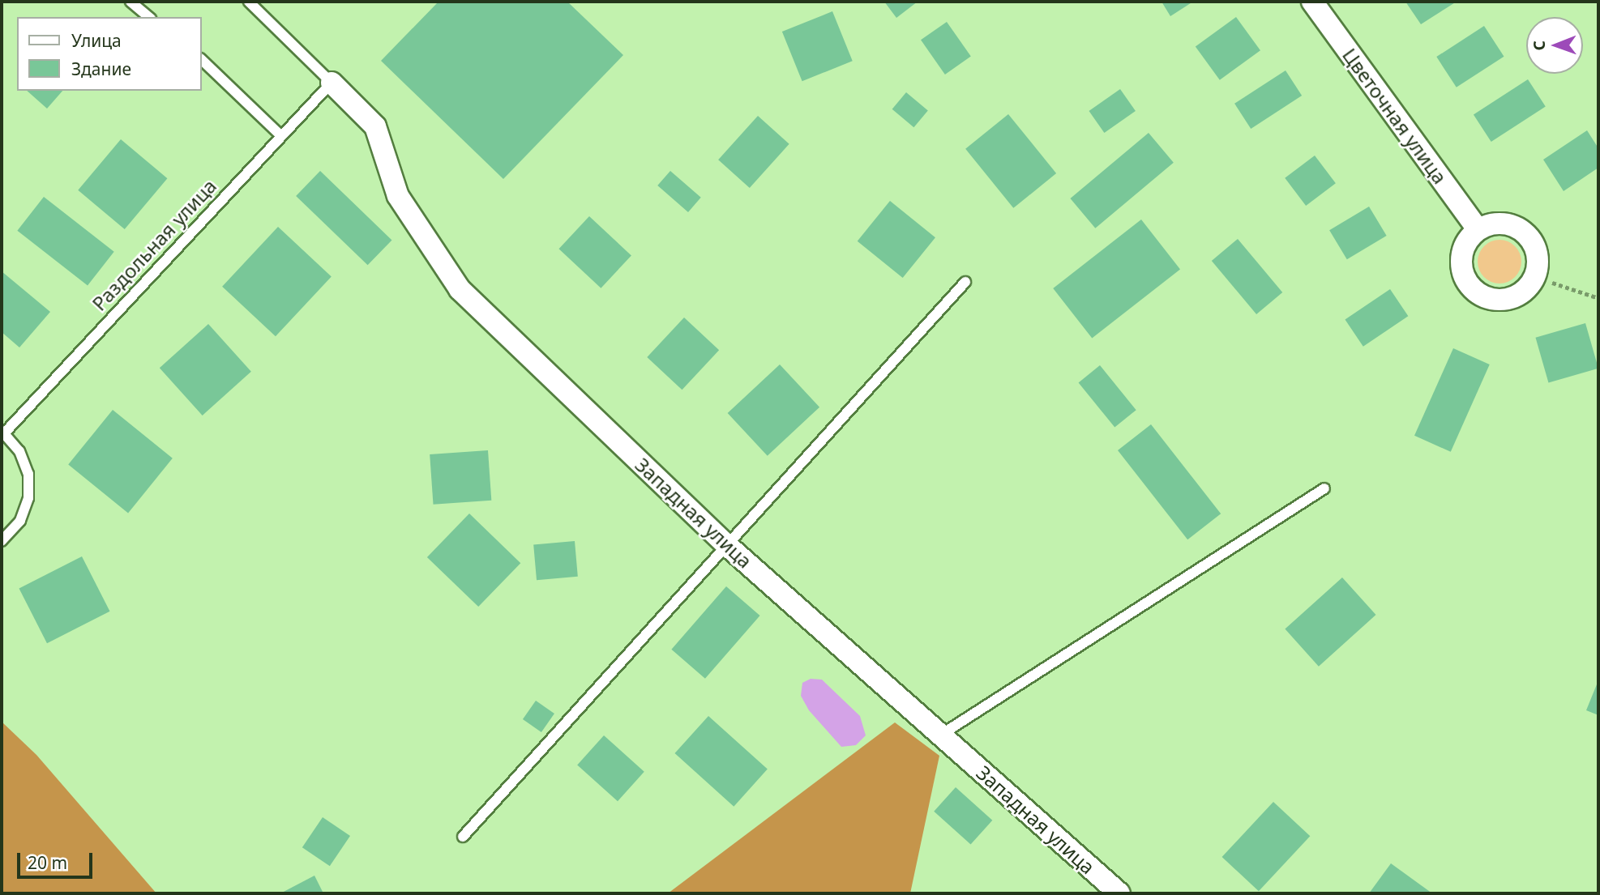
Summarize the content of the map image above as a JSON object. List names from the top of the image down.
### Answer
{
  "streets": {
    "street": ["Цветочная улица", "Западная улица"],
    "lane": ["Раздольная улица"]
  },
  "crossings": [
    ["Раздольная улица", "Западная улица"]
  ],
  "legend": ["Улица", "Здание"],
  "scale_bar": "20 m",
  "north": "left"
}
